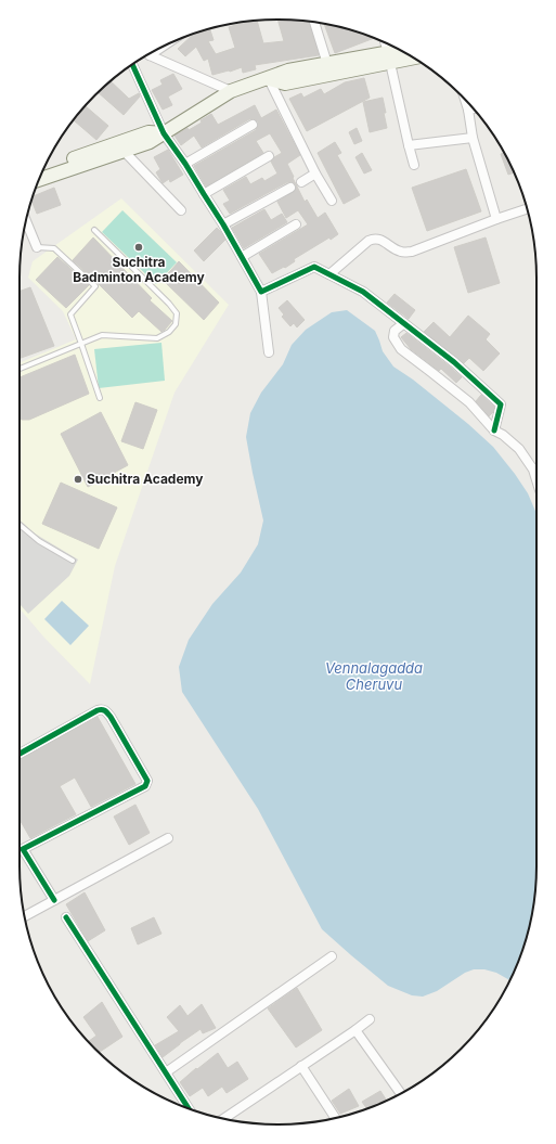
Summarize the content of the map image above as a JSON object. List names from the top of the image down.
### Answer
{
  "water": ["Vennalagadda Cheruvu"],
  "places": ["Suchitra Badminton Academy", "Suchitra Academy"]
}
